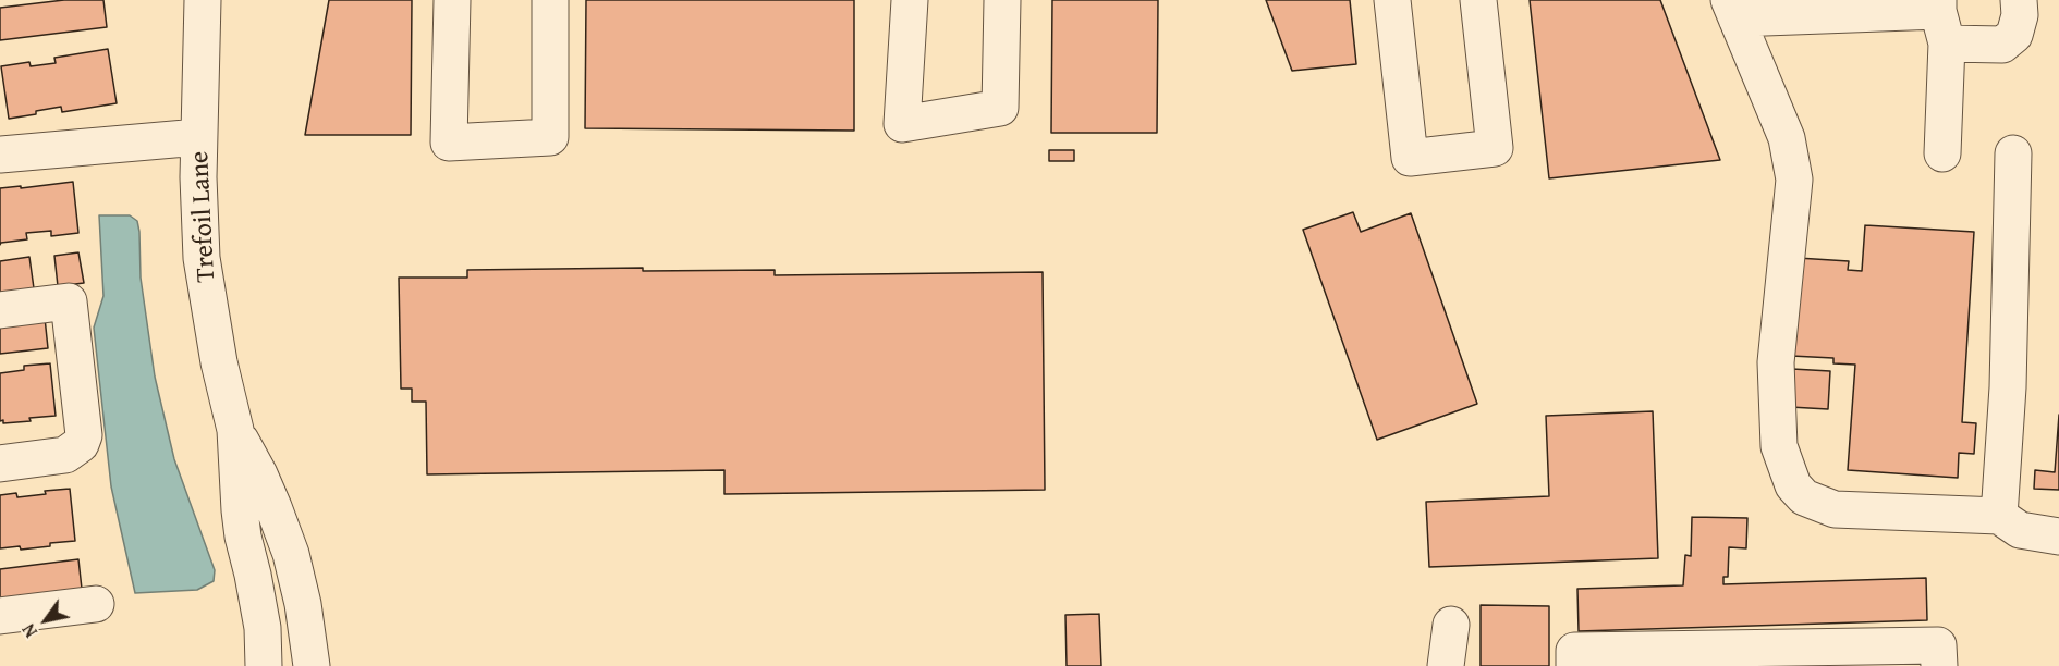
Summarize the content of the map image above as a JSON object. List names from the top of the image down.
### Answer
{
  "streets": {
    "street": ["Trefoil Lane"]
  },
  "north": "bottom left"
}
